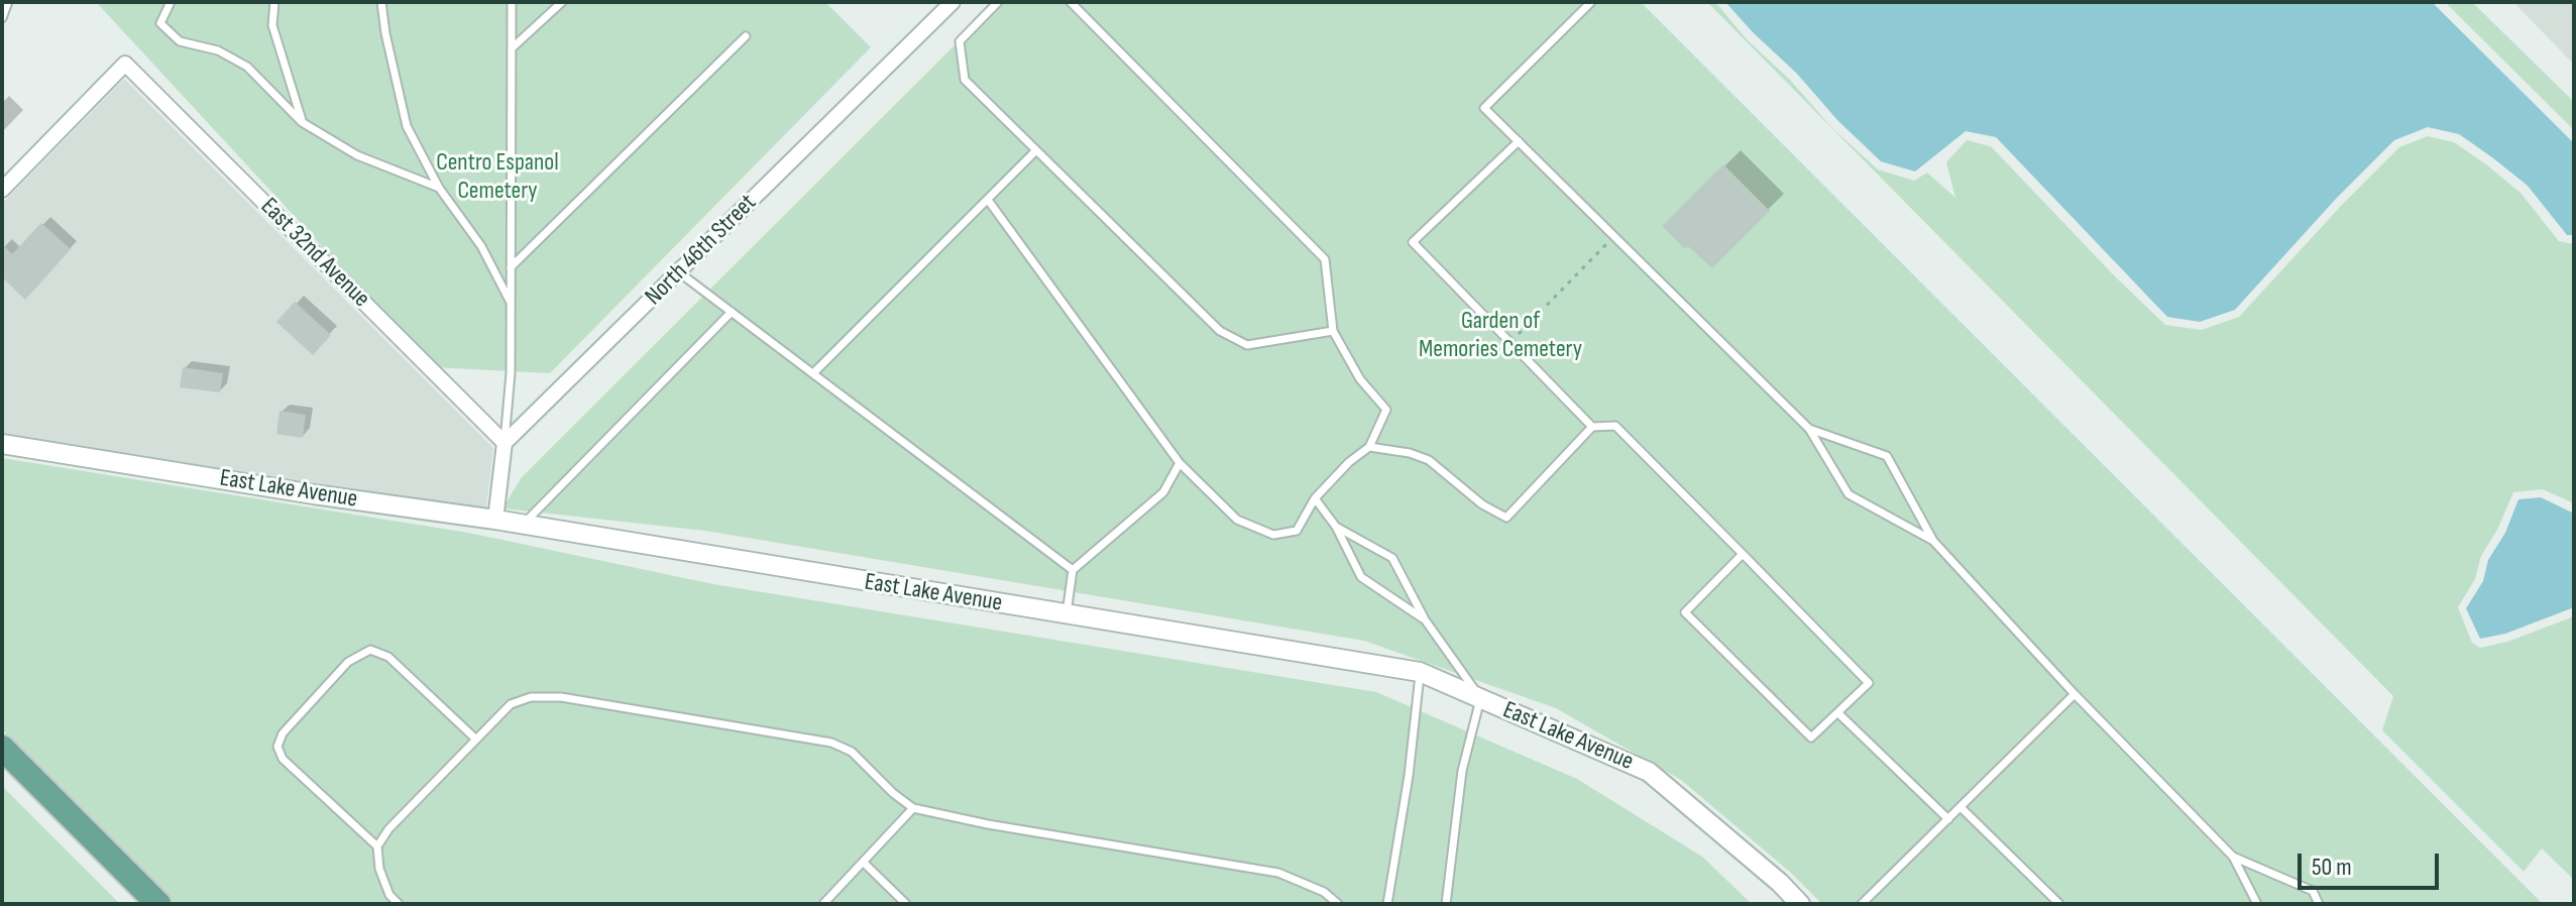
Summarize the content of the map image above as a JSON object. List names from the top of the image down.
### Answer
{
  "streets": {
    "street": ["North 46th Street", "East 32nd Avenue", "East Lake Avenue"]
  },
  "crossings": [
    ["North 46th Street", "East 32nd Avenue"]
  ],
  "parks": ["Centro Espanol Cemetery", "Garden of Memories Cemetery"],
  "scale_bar": "50 m"
}
